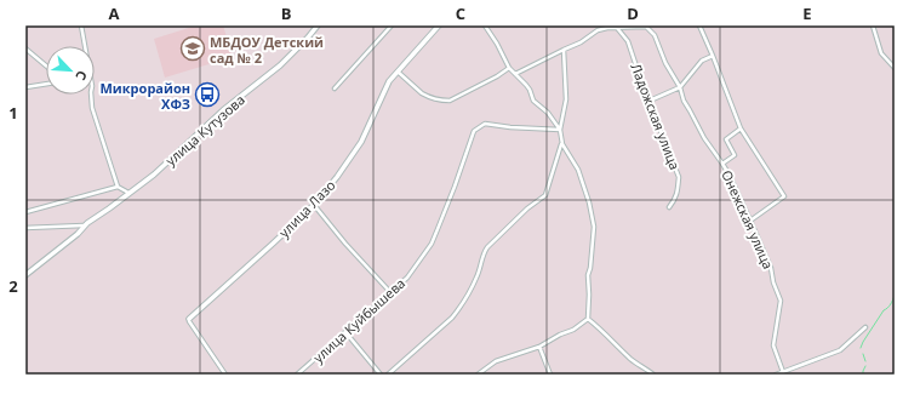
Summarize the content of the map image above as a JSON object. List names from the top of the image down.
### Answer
{
  "streets": {
    "street": [
      "Ладожская улица",
      "улица Кутузова",
      "улица Лазо",
      "Онежская улица",
      "улица Куйбышева"
    ]
  },
  "places": {
    "school or university": ["МБДОУ Детский сад № 2"],
    "bus stop": ["Микрорайон ХФЗ"]
  },
  "north": "bottom right",
  "grid": {
    "columns": [
      "A",
      "B",
      "C",
      "D",
      "E"
    ],
    "rows": ["1", "2"]
  }
}
